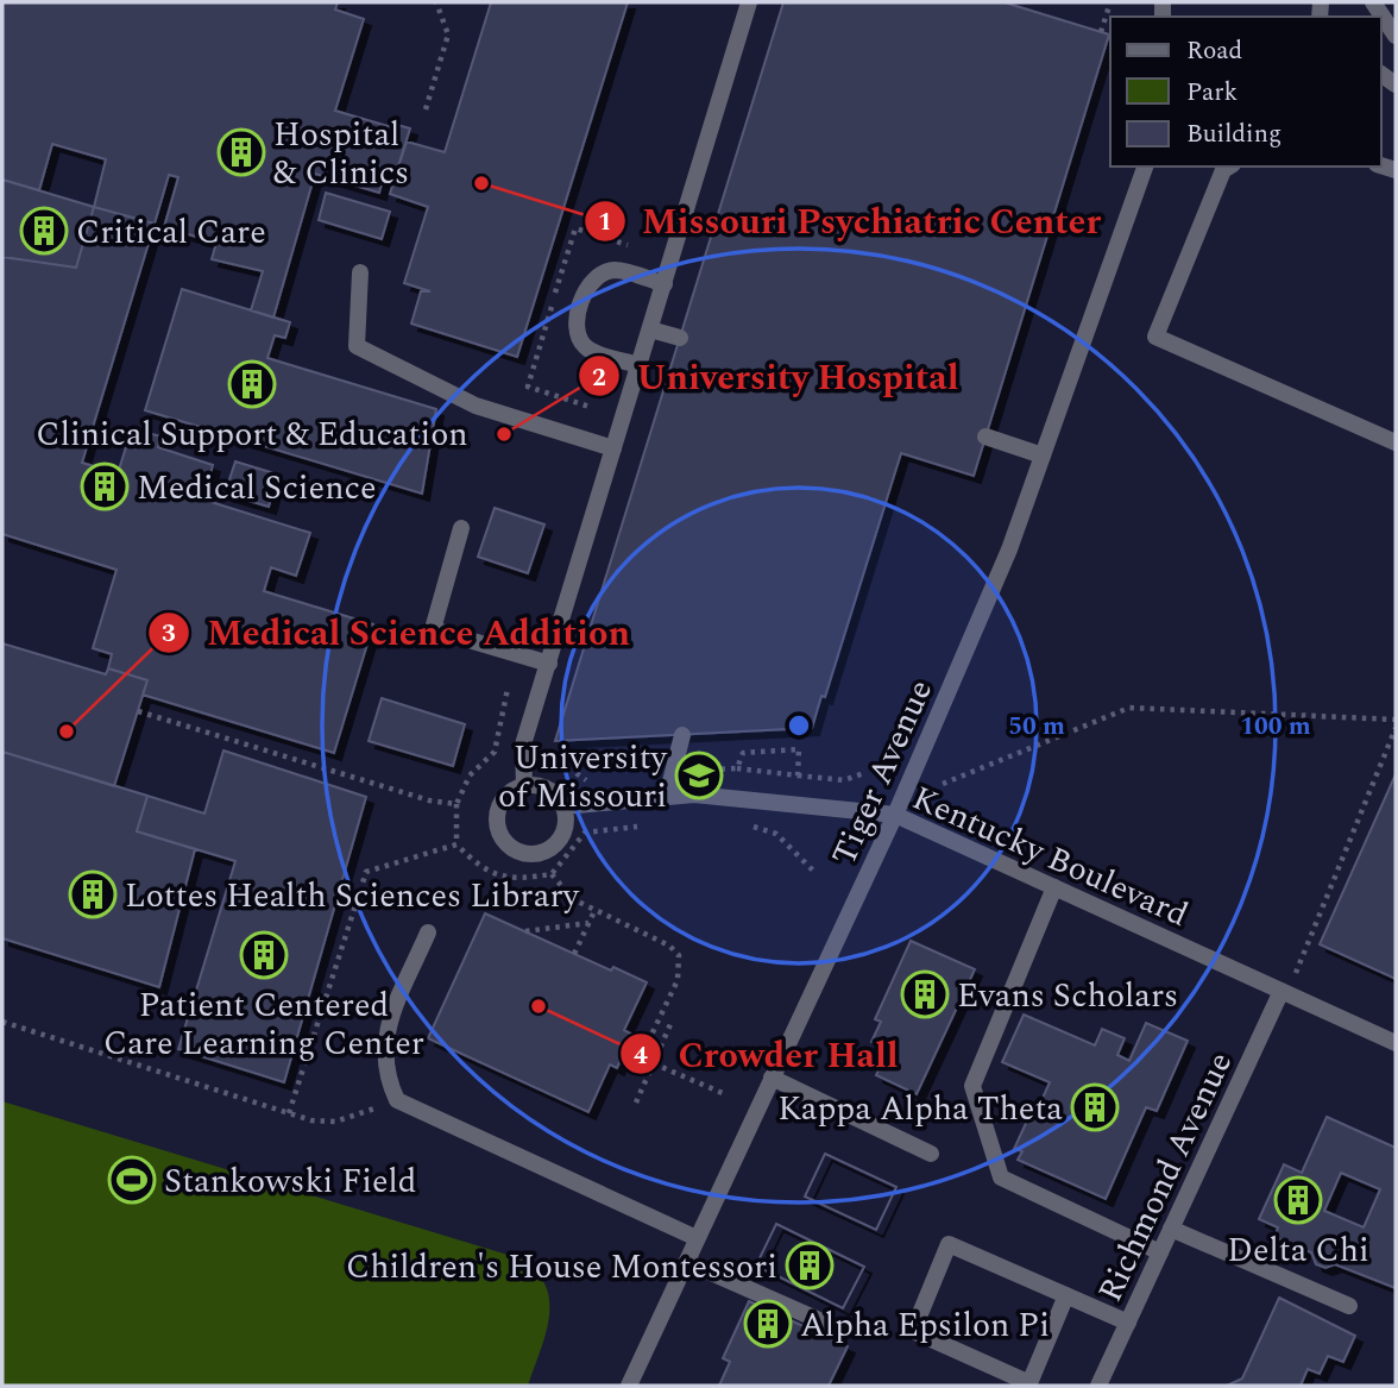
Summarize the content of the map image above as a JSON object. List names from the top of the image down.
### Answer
{
  "streets": {
    "street": ["Tiger Avenue", "Kentucky Boulevard", "Richmond Avenue"]
  },
  "crossings": [
    ["Tiger Avenue", "Kentucky Boulevard"],
    ["Kentucky Boulevard", "Richmond Avenue"]
  ],
  "places": {
    "building": [
      "Hospital & Clinics",
      "Critical Care",
      "Clinical Support & Education",
      "Medical Science",
      "Lottes Health Sciences Library",
      "Patient Centered Care Learning Center",
      "Evans Scholars",
      "Kappa Alpha Theta",
      "Delta Chi",
      "Children's House Montessori",
      "Alpha Epsilon Pi"
    ],
    "other": [
      "Missouri Psychiatric Center",
      "University Hospital",
      "Medical Science Addition",
      "Crowder Hall"
    ],
    "school or university": ["University of Missouri"],
    "sports": ["Stankowski Field"]
  },
  "legend": ["Road", "Park", "Building"],
  "rings": ["50 m", "100 m"]
}
